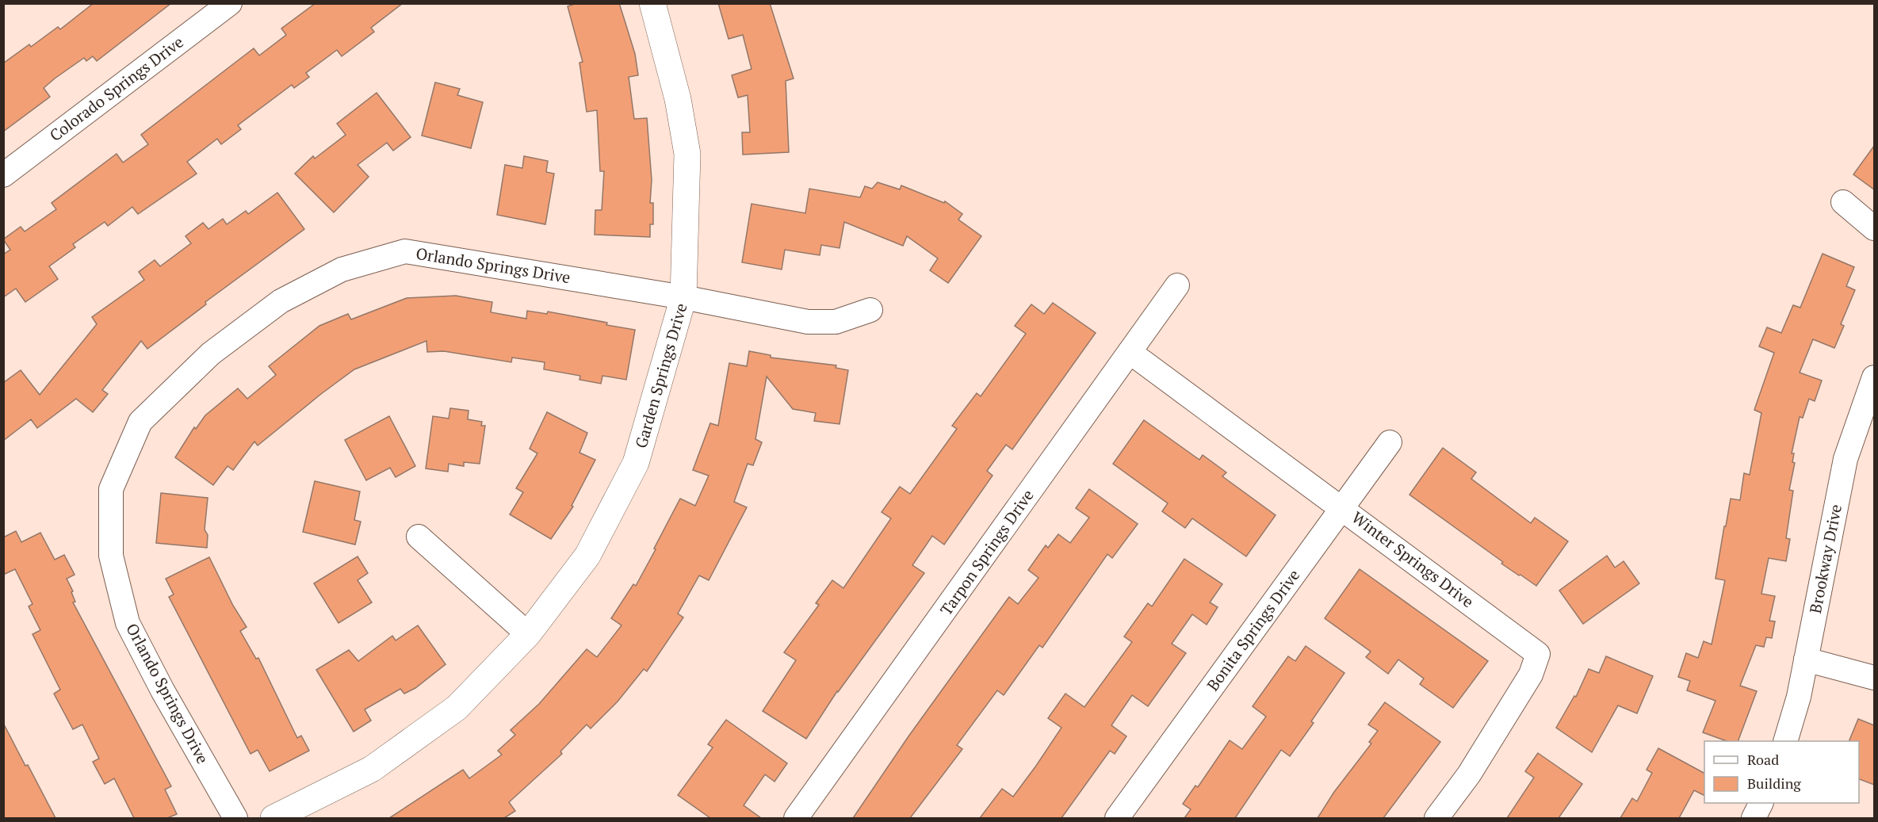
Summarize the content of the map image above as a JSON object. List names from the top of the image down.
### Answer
{
  "streets": {
    "street": [
      "Colorado Springs Drive",
      "Orlando Springs Drive",
      "Garden Springs Drive",
      "Tarpon Springs Drive",
      "Brookway Drive",
      "Winter Springs Drive",
      "Bonita Springs Drive"
    ]
  },
  "crossings": [
    ["Orlando Springs Drive", "Garden Springs Drive"],
    ["Tarpon Springs Drive", "Winter Springs Drive"],
    ["Winter Springs Drive", "Bonita Springs Drive"]
  ],
  "legend": ["Road", "Building"]
}
